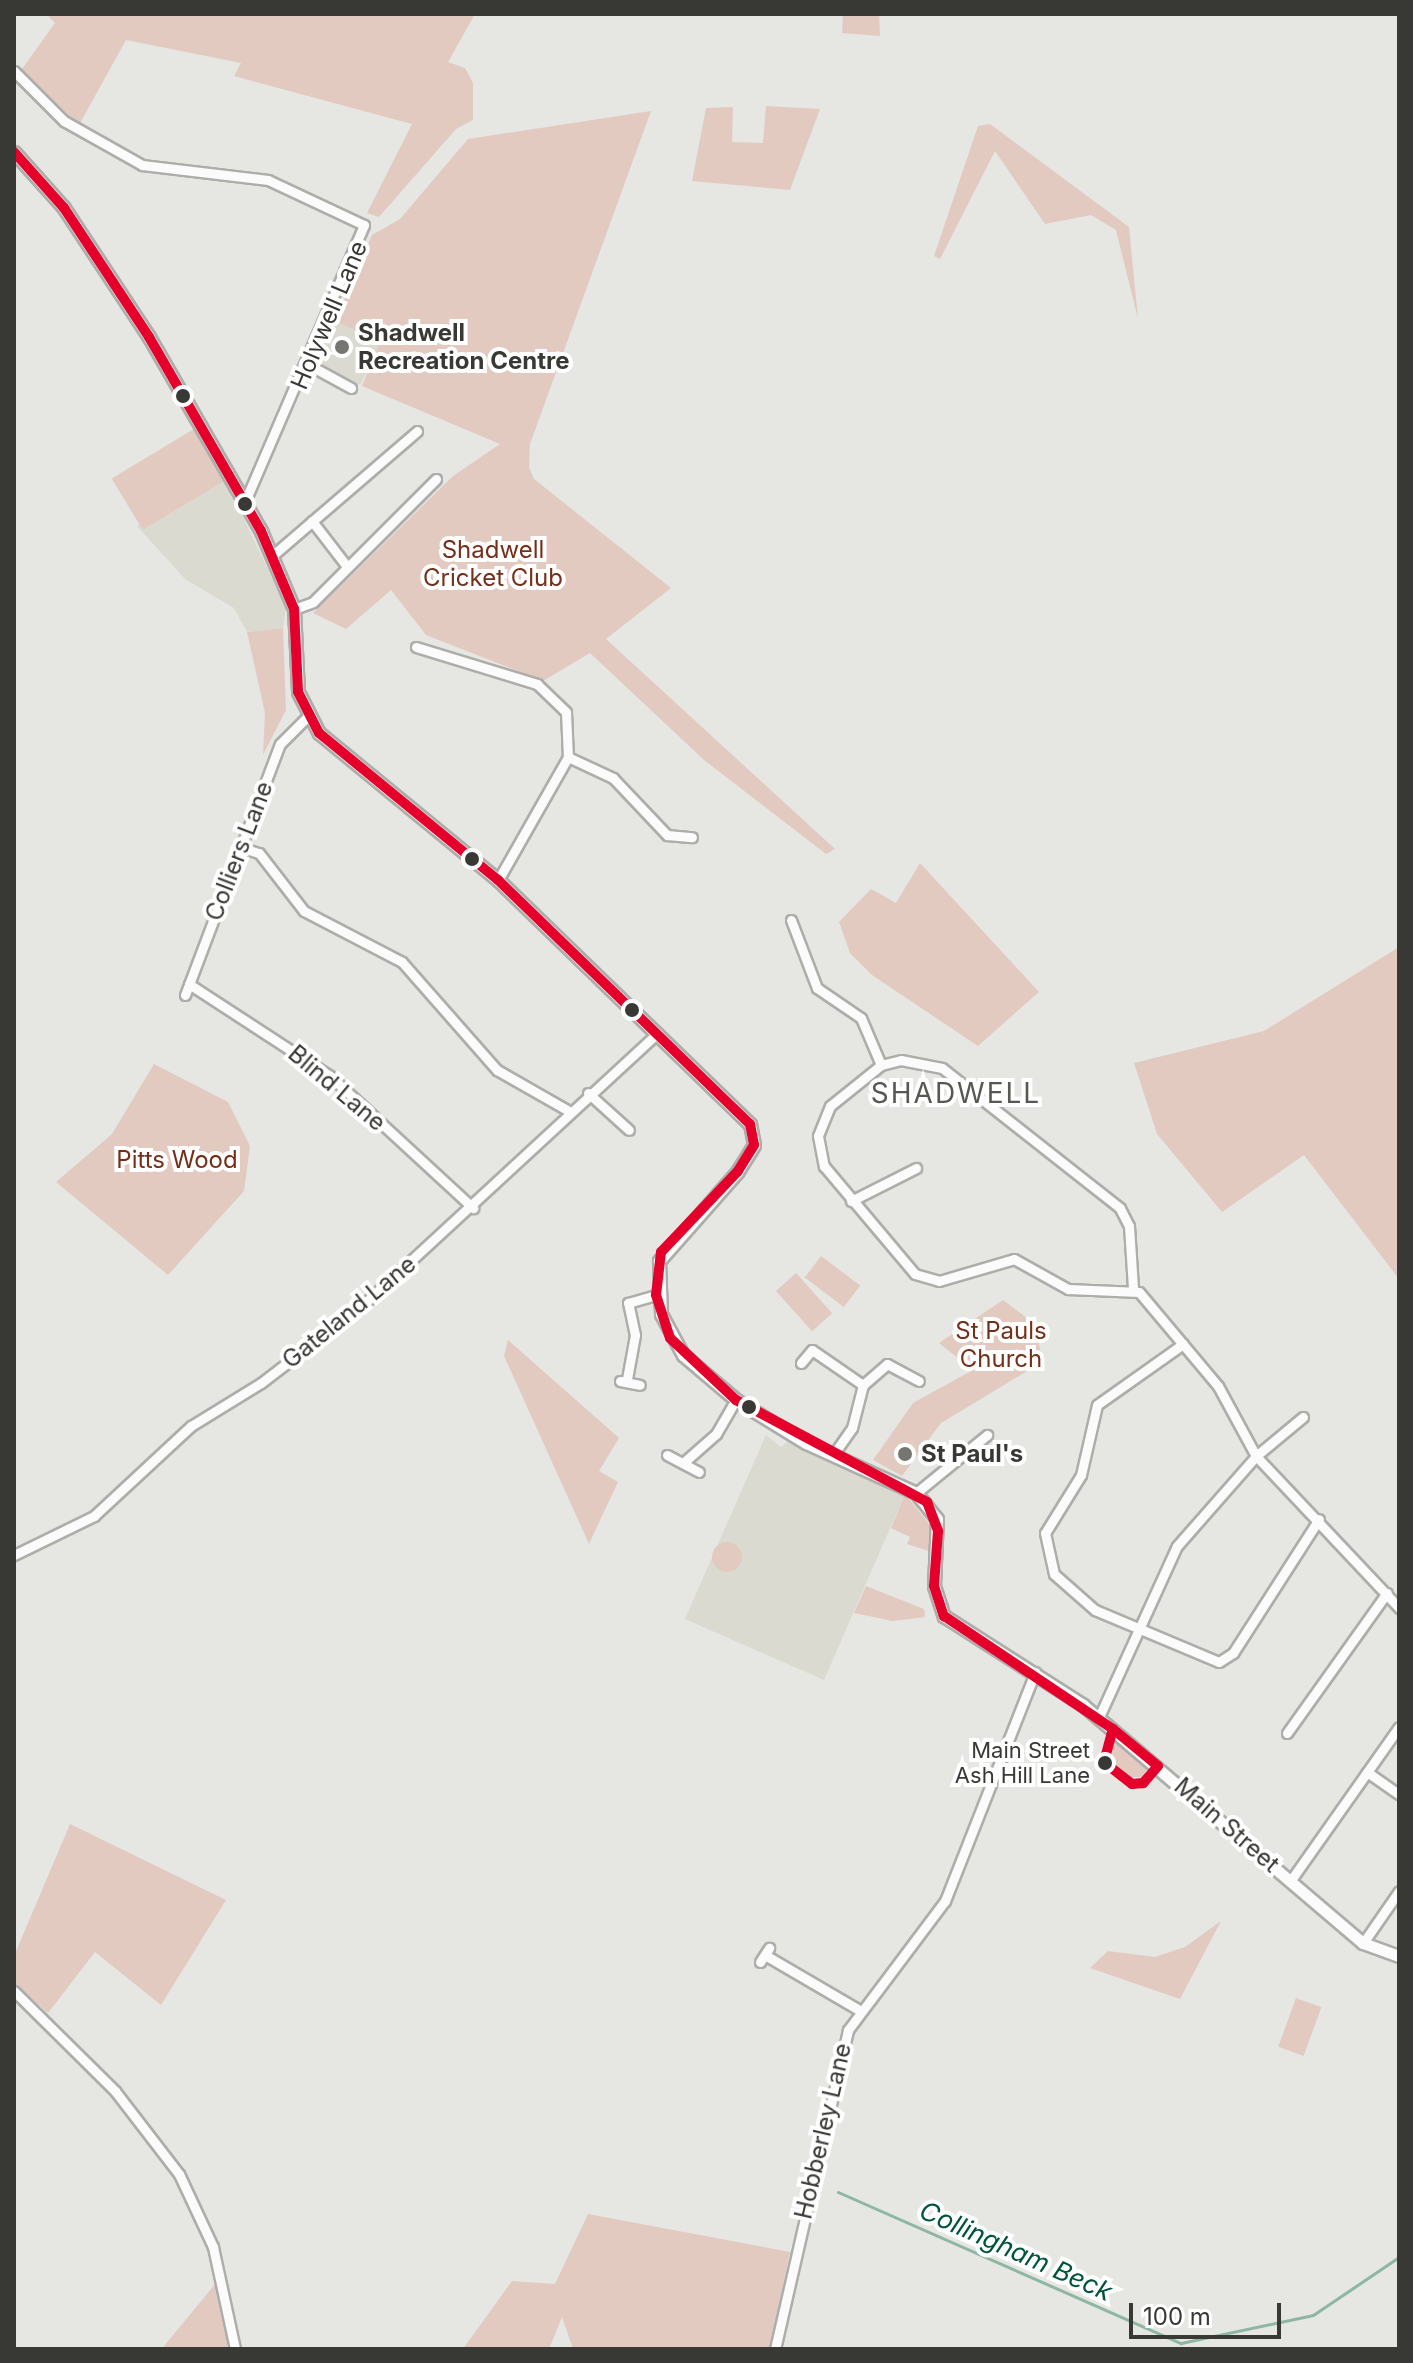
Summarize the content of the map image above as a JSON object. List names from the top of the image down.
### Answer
{
  "streets": {
    "street": [
      "Holywell Lane",
      "Colliers Lane",
      "Blind Lane",
      "Gateland Lane",
      "Main Street",
      "Hobberley Lane"
    ]
  },
  "crossings": [
    ["Colliers Lane", "Blind Lane"],
    ["Blind Lane", "Gateland Lane"],
    ["Main Street", "Hobberley Lane"]
  ],
  "districts": ["SHADWELL"],
  "water": ["Collingham Beck"],
  "parks": ["Shadwell Cricket Club", "Pitts Wood", "St Pauls Church"],
  "places": ["Shadwell Recreation Centre", "St Paul's", "Main Street Ash Hill Lane"],
  "scale_bar": "100 m"
}
